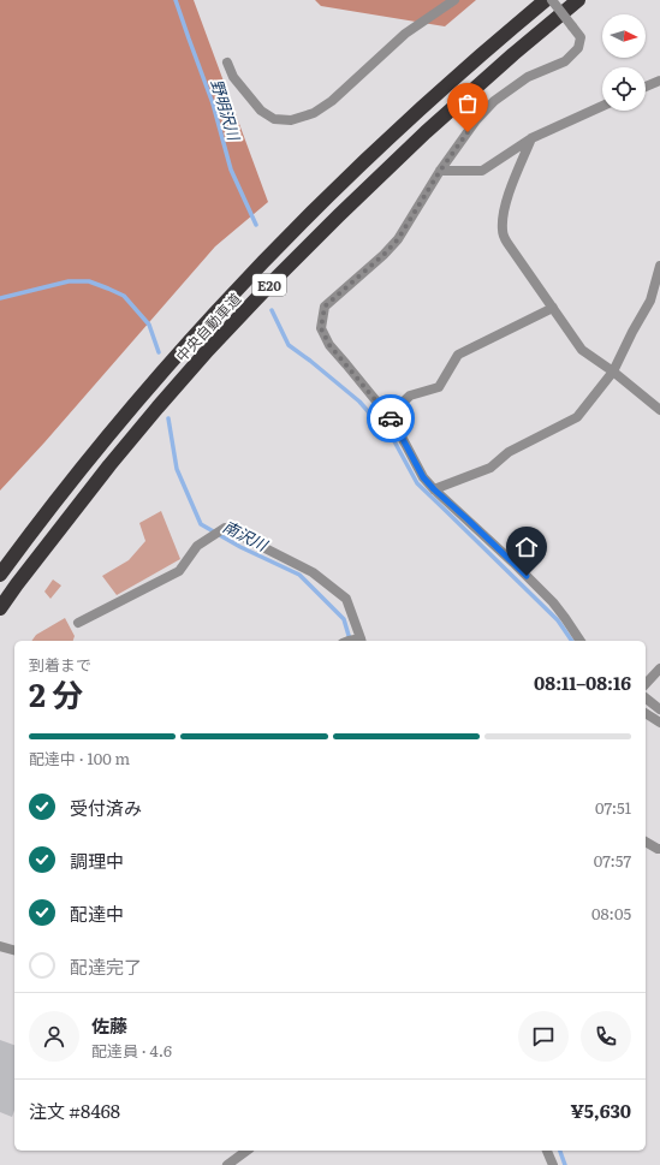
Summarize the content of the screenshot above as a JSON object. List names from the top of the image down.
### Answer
{
  "streets": {
    "highway": ["E20", "中央自動車道"]
  },
  "water": ["野明沢川", "南沢川"],
  "north": "right",
  "page": {
    "heading": ["2 分", "到着まで", "08:11–08:16"],
    "panel": [
      "佐藤",
      "配達員 · 4.6",
      "注文 #8468",
      "¥5,630"
    ],
    "bar": "配達中 · 100 m",
    "list": [
      ["受付済み", "07:51"],
      ["調理中", "07:57"],
      ["配達中", "08:05"],
      "配達完了"
    ]
  }
}
